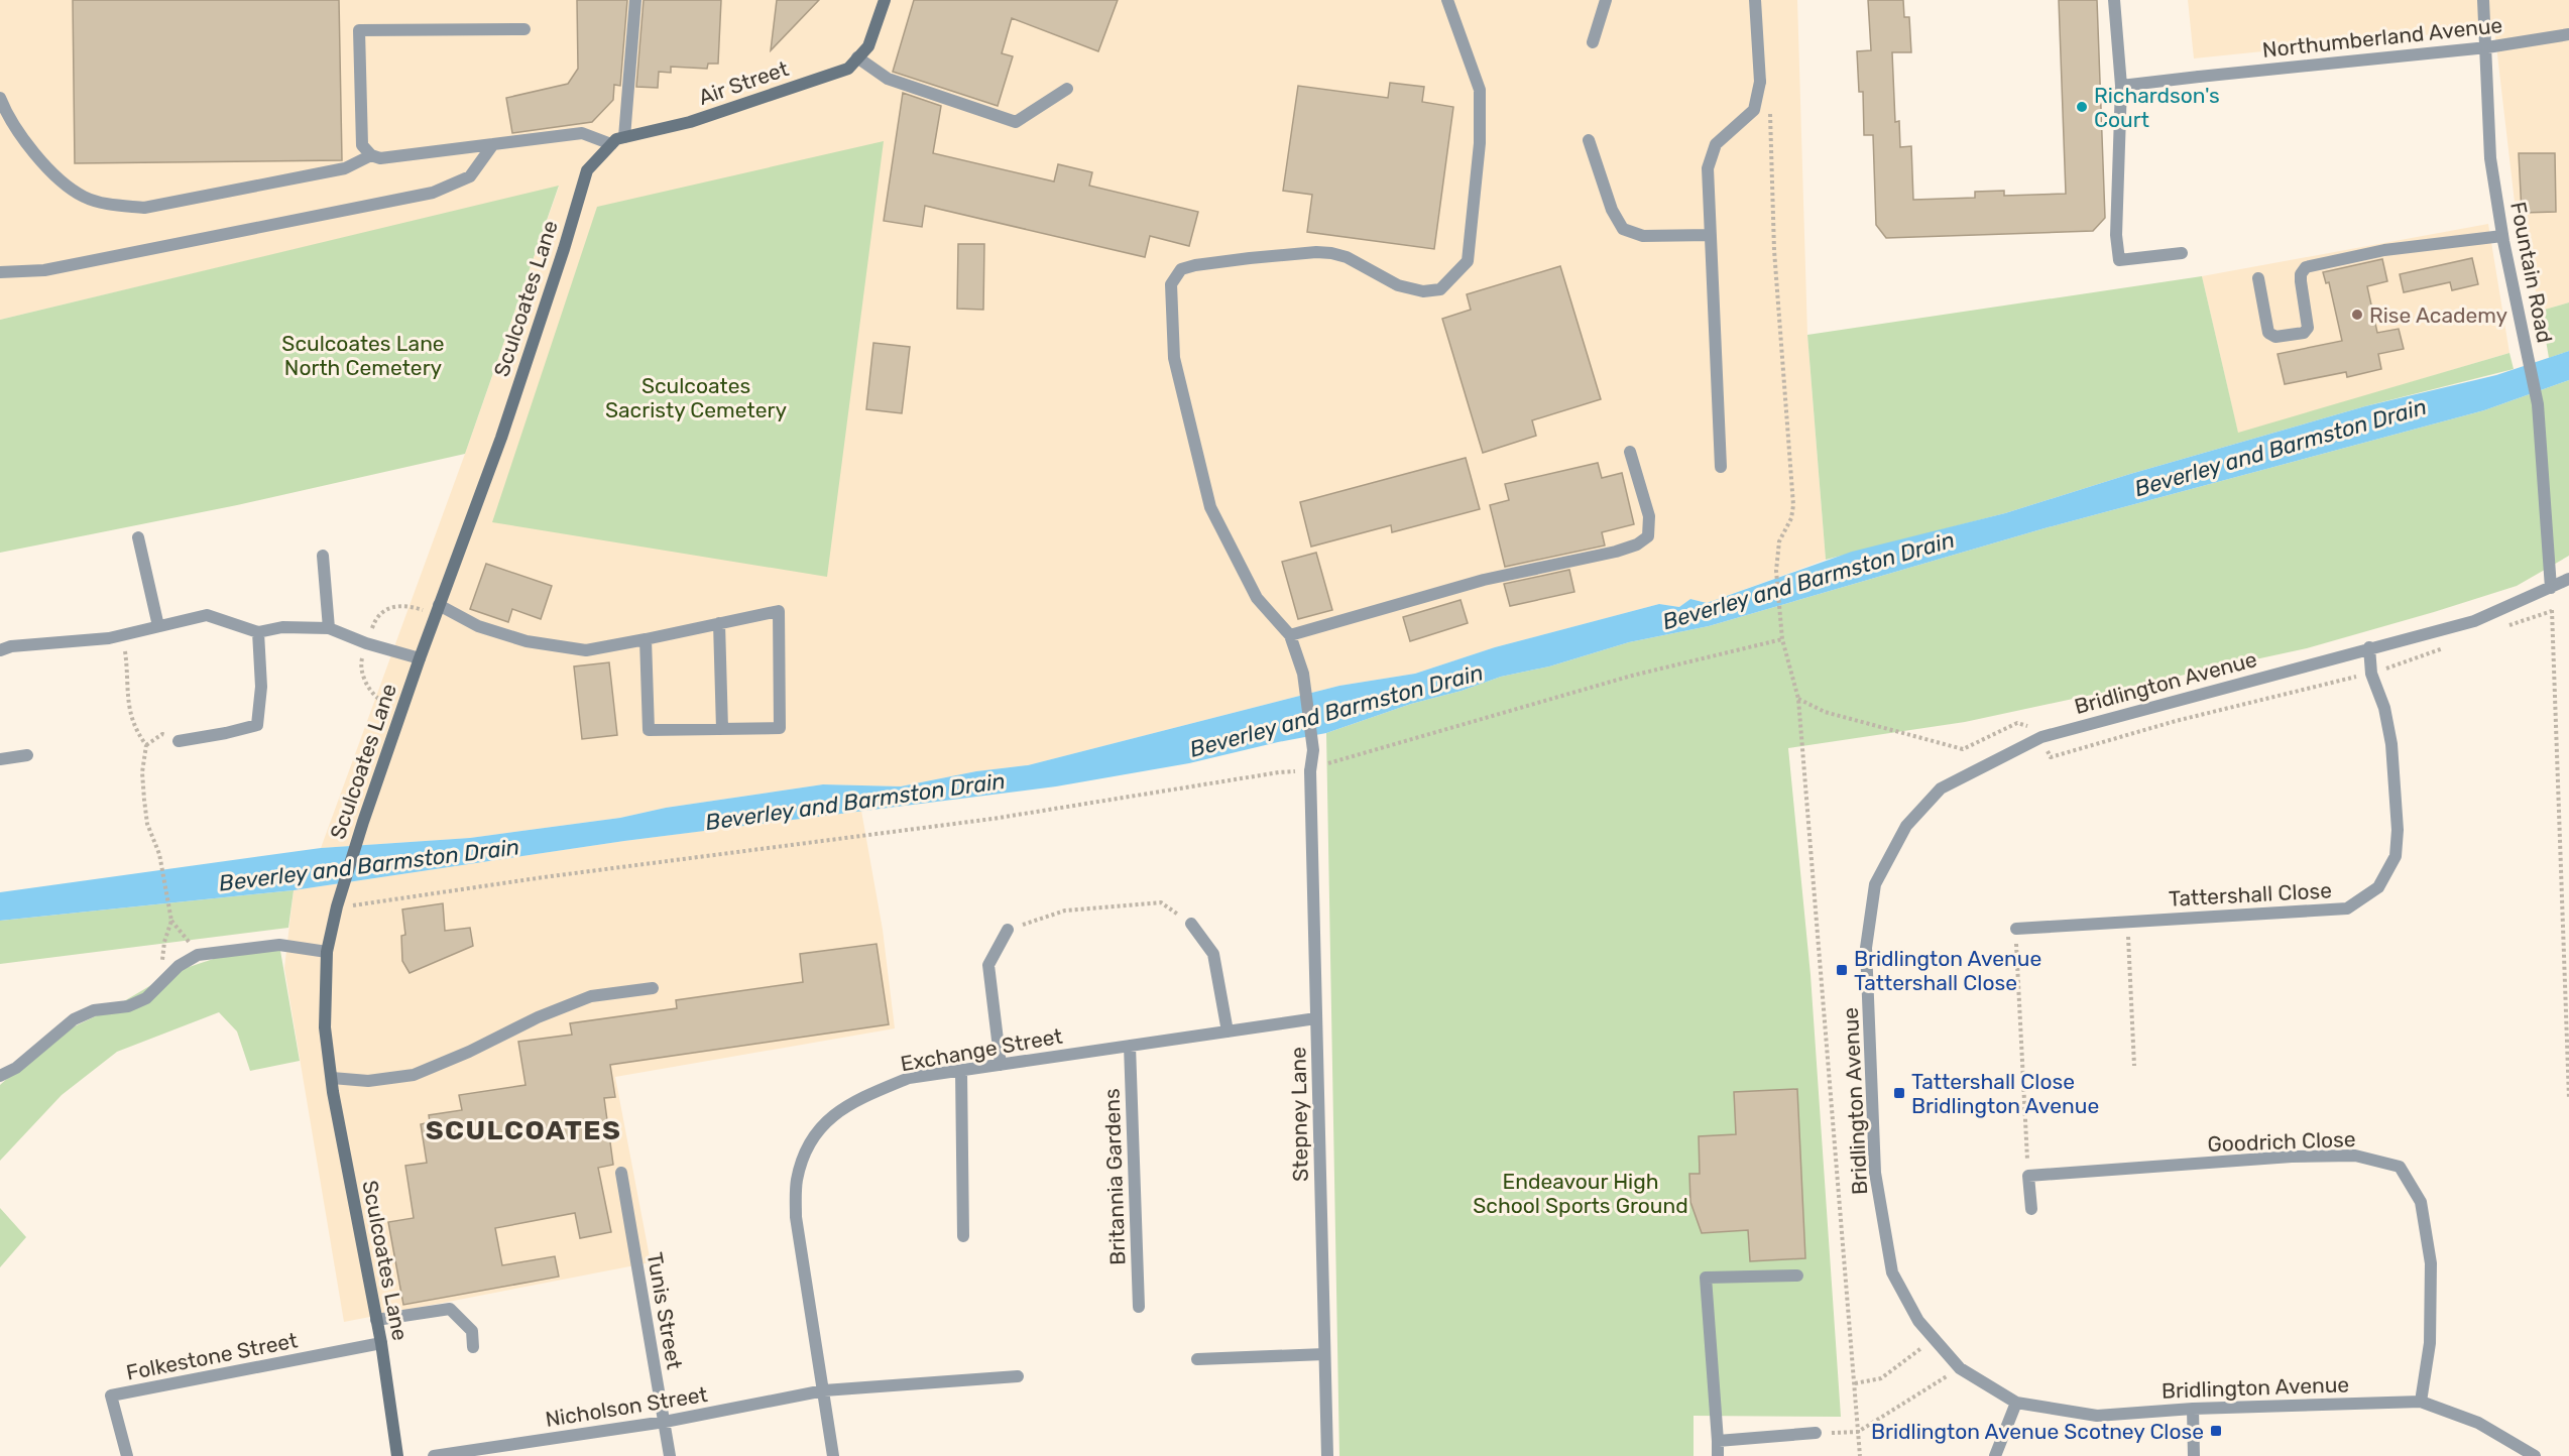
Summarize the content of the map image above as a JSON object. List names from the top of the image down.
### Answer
{
  "streets": {
    "street": [
      "Northumberland Avenue",
      "Air Street",
      "Fountain Road",
      "Sculcoates Lane",
      "Bridlington Avenue",
      "Tattershall Close",
      "Exchange Street",
      "Stepney Lane",
      "Goodrich Close",
      "Britannia Gardens",
      "Tunis Street",
      "Folkestone Street",
      "Nicholson Street"
    ]
  },
  "crossings": [
    ["Northumberland Avenue", "Fountain Road"],
    ["Air Street", "Sculcoates Lane"],
    ["Fountain Road", "Bridlington Avenue"],
    ["Sculcoates Lane", "Folkestone Street"],
    ["Bridlington Avenue", "Tattershall Close"],
    ["Bridlington Avenue", "Goodrich Close"],
    ["Exchange Street", "Stepney Lane"],
    ["Exchange Street", "Britannia Gardens"],
    ["Exchange Street", "Nicholson Street"],
    ["Tunis Street", "Nicholson Street"]
  ],
  "districts": ["SCULCOATES"],
  "water": ["Beverley and Barmston Drain"],
  "parks": ["Sculcoates Lane North Cemetery", "Sculcoates Sacristy Cemetery", "Endeavour High School Sports Ground"],
  "places": {
    "other": ["Richardson's Court", "Rise Academy"],
    "transit": ["Bridlington Avenue Tattershall Close", "Tattershall Close Bridlington Avenue", "Bridlington Avenue Scotney Close"]
  }
}
